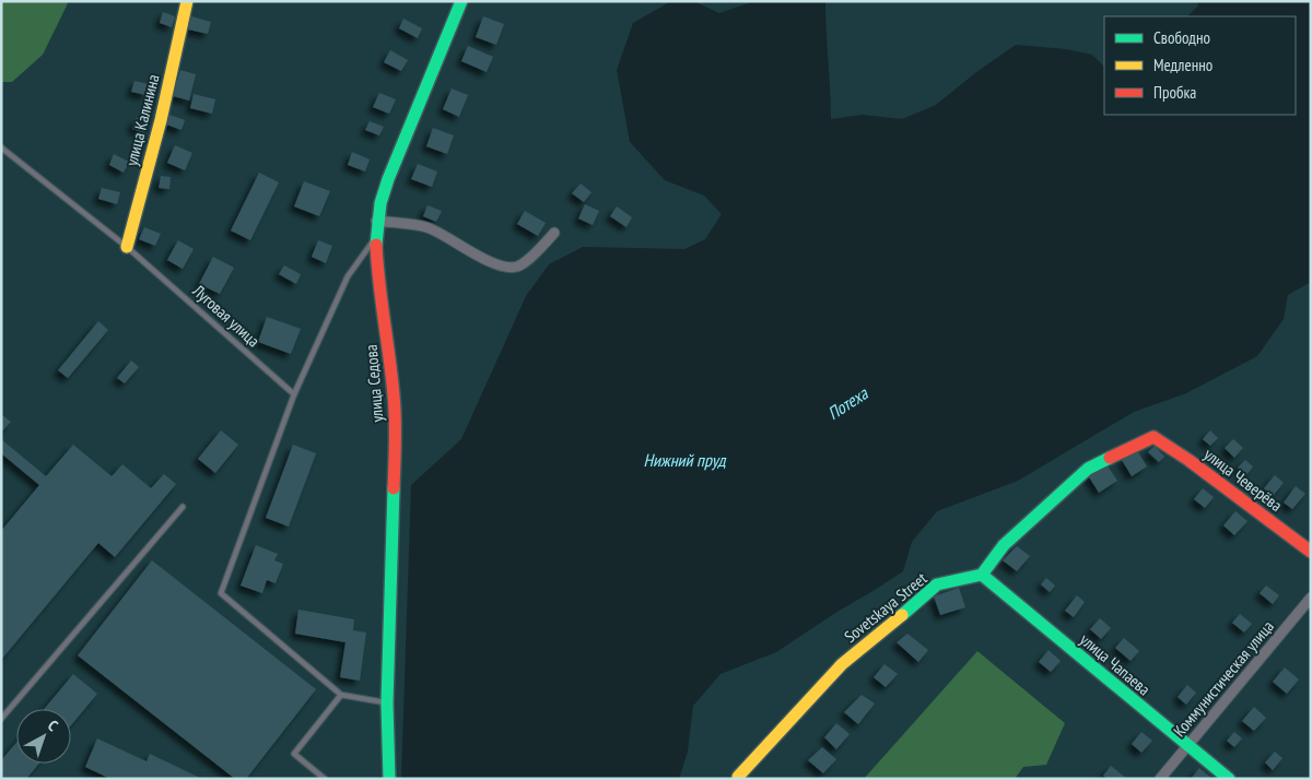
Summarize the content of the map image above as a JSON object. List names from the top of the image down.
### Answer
{
  "streets": {
    "street": [
      "улица Калинина",
      "улица Седова",
      "улица Чеверёва",
      "Sovetskaya Street",
      "улица Чапаева",
      "Коммунистическая улица"
    ],
    "lane": ["Луговая улица"]
  },
  "crossings": [
    ["улица Калинина", "Луговая улица"],
    ["улица Чеверёва", "Sovetskaya Street"],
    ["улица Чеверёва", "улица Чапаева"],
    ["Sovetskaya Street", "улица Чапаева"],
    ["улица Чапаева", "Коммунистическая улица"]
  ],
  "water": ["Потеха", "Нижний пруд"],
  "legend": ["Свободно", "Медленно", "Пробка"],
  "north": "top right"
}
